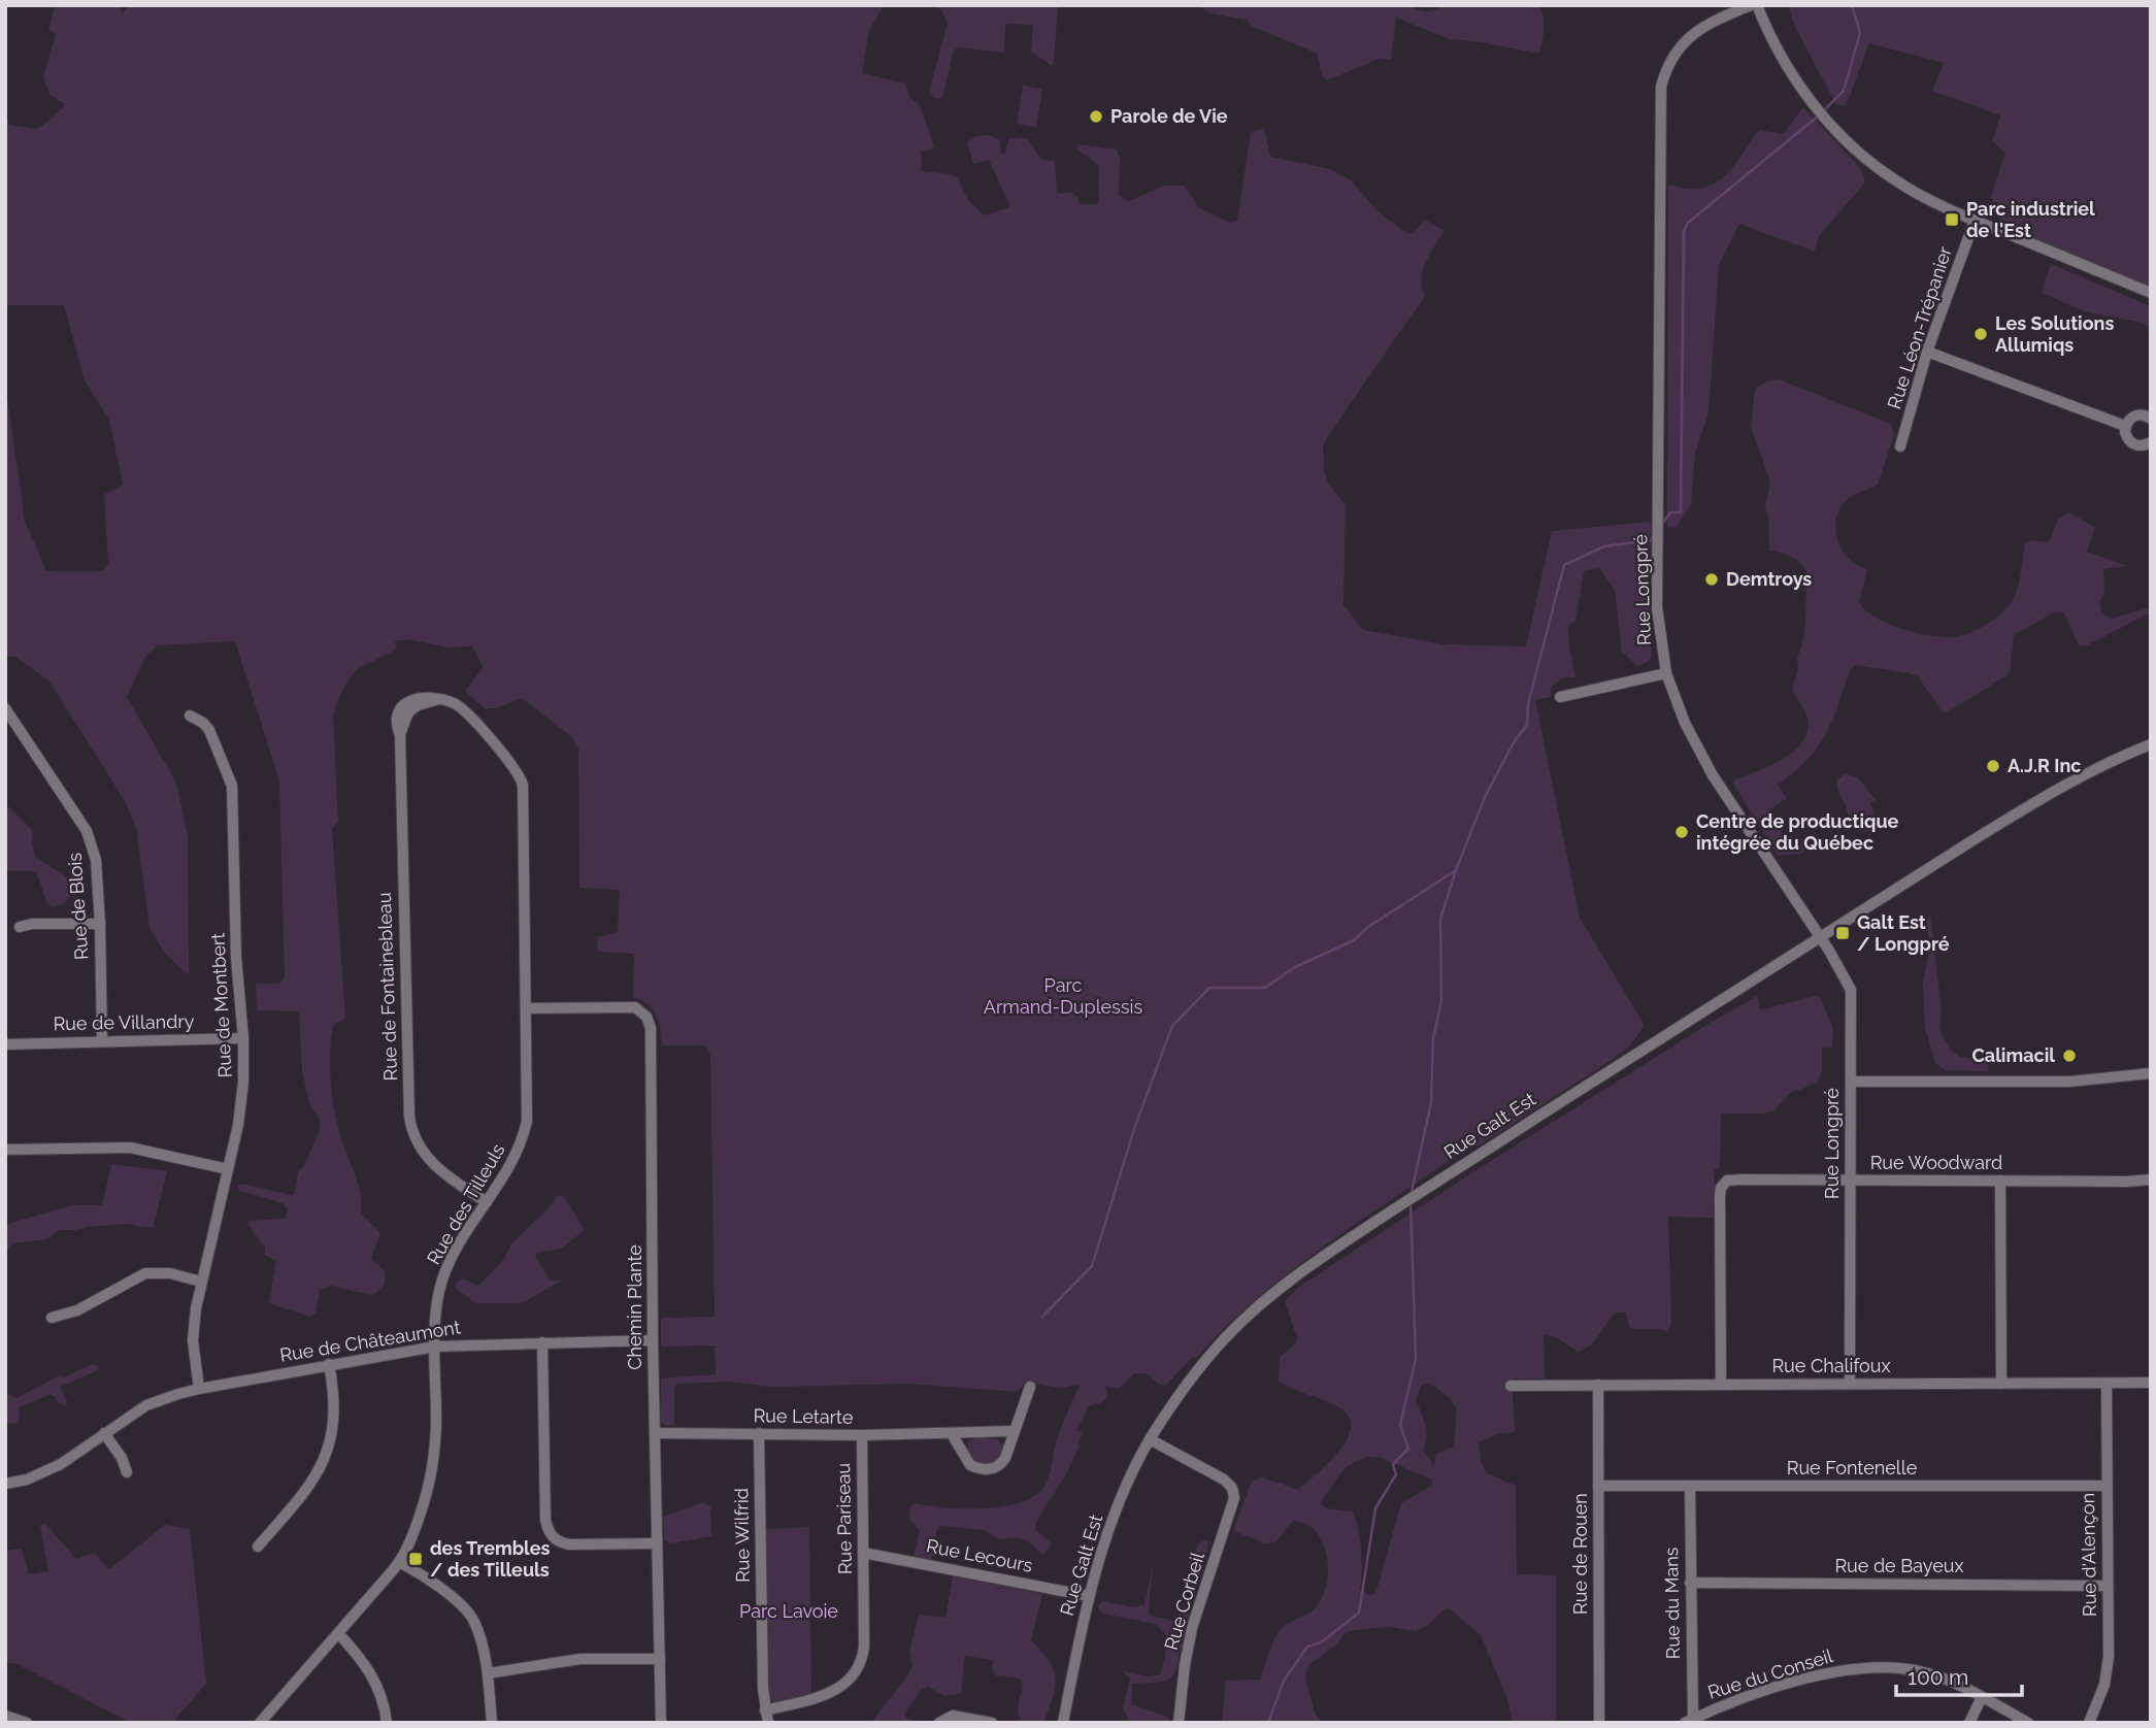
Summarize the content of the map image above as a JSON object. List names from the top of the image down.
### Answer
{
  "streets": {
    "street": [
      "Rue Léon-Trépanier",
      "Rue Longpré",
      "Rue de Blois",
      "Rue de Fontainebleau",
      "Rue de Montbert",
      "Rue de Villandry",
      "Rue Galt Est",
      "Rue Woodward",
      "Rue des Tilleuls",
      "Chemin Plante",
      "Rue de Châteaumont",
      "Rue Chalifoux",
      "Rue Letarte",
      "Rue Fontenelle",
      "Rue Pariseau",
      "Rue Wilfrid",
      "Rue de Rouen",
      "Rue d'Alençon",
      "Rue Lecours",
      "Rue de Bayeux",
      "Rue Corbeil",
      "Rue du Mans",
      "Rue du Conseil"
    ]
  },
  "crossings": [
    ["Rue Longpré", "Rue Galt Est"],
    ["Rue Longpré", "Rue Woodward"],
    ["Rue Longpré", "Rue Chalifoux"],
    ["Rue de Blois", "Rue de Villandry"],
    ["Rue de Fontainebleau", "Rue des Tilleuls"],
    ["Rue de Montbert", "Rue de Villandry"],
    ["Rue de Montbert", "Rue de Châteaumont"],
    ["Rue Galt Est", "Rue Lecours"],
    ["Rue Galt Est", "Rue Corbeil"],
    ["Rue Woodward", "Rue Chalifoux"],
    ["Rue des Tilleuls", "Chemin Plante"],
    ["Rue des Tilleuls", "Rue de Châteaumont"],
    ["Chemin Plante", "Rue de Châteaumont"],
    ["Chemin Plante", "Rue Letarte"],
    ["Rue Chalifoux", "Rue de Rouen"],
    ["Rue Chalifoux", "Rue d'Alençon"],
    ["Rue Letarte", "Rue Pariseau"],
    ["Rue Letarte", "Rue Wilfrid"],
    ["Rue Fontenelle", "Rue de Rouen"],
    ["Rue Fontenelle", "Rue d'Alençon"],
    ["Rue Fontenelle", "Rue du Mans"],
    ["Rue Pariseau", "Rue Wilfrid"],
    ["Rue Pariseau", "Rue Lecours"],
    ["Rue d'Alençon", "Rue de Bayeux"],
    ["Rue de Bayeux", "Rue du Mans"],
    ["Rue du Mans", "Rue du Conseil"]
  ],
  "parks": ["Parc Armand-Duplessis", "Parc Lavoie"],
  "places": {
    "other": [
      "Parole de Vie",
      "Les Solutions Allumiqs",
      "Demtroys",
      "A.J.R Inc",
      "Centre de productique intégrée du Québec",
      "Calimacil"
    ],
    "transit": ["Parc industriel de l'Est", "Galt Est / Longpré", "des Trembles / des Tilleuls"]
  },
  "scale_bar": "100 m"
}
